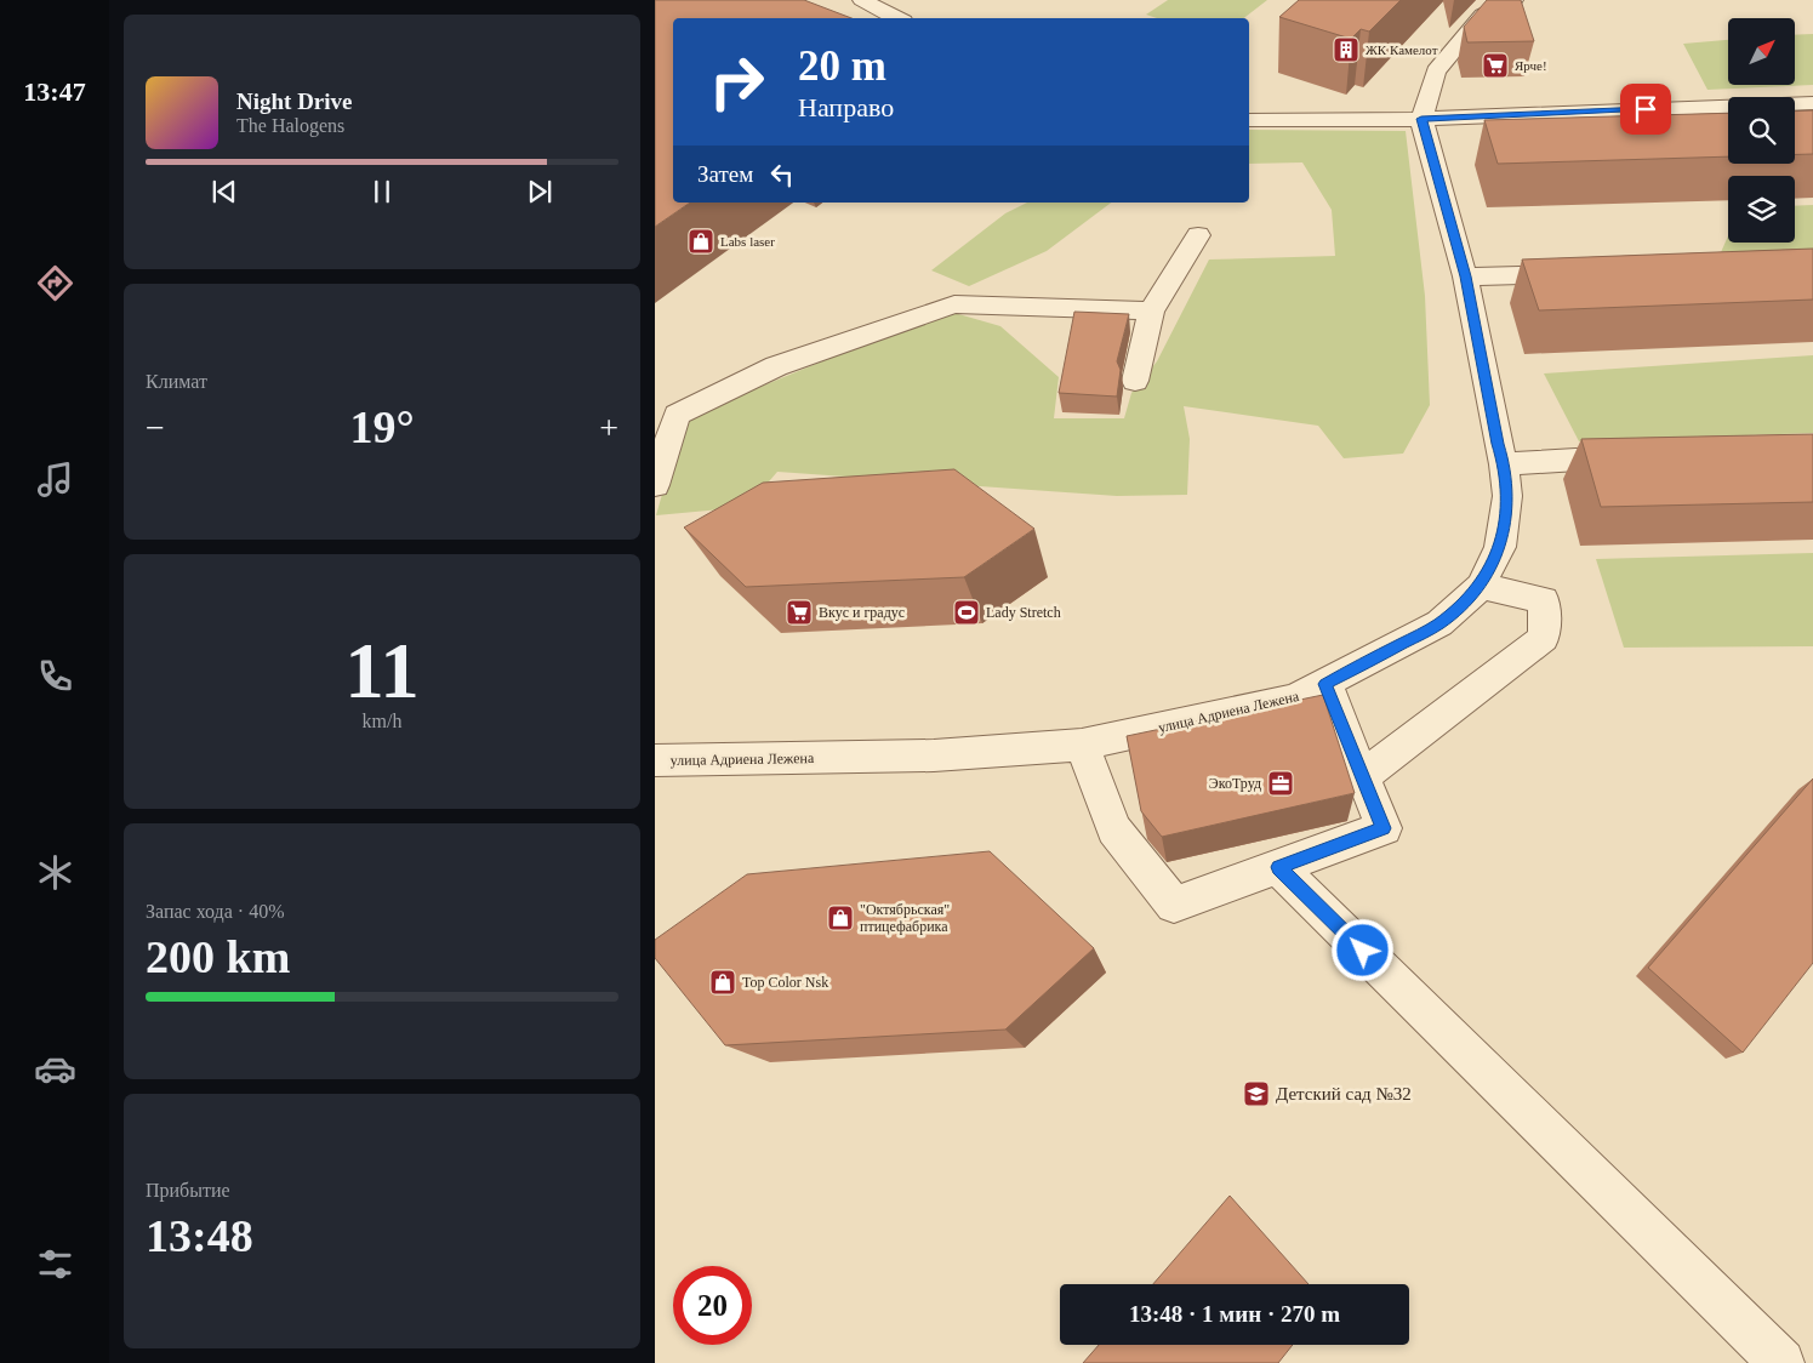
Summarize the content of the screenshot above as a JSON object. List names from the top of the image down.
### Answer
{
  "streets": {
    "street": ["улица Адриена Лежена"]
  },
  "places": {
    "building": ["ЖК Камелот"],
    "supermarket": ["Ярче!", "Вкус и градус"],
    "shop": ["Labs laser", "\"Октябрьская\" птицефабрика", "Top Color Nsk"],
    "sports": ["Lady Stretch"],
    "office": ["ЭкоТруд"],
    "school or university": ["Детский сад №32"]
  },
  "north": "top right",
  "page": {
    "tabs": "13:47",
    "turn": ["20 m", "Направо"],
    "song": ["Night Drive", "The Halogens"],
    "then": "Затем",
    "tile": [
      "Климат",
      ["11", "km/h"],
      ["Запас хода · 40%", "200 km"],
      ["Прибытие", "13:48"]
    ],
    "heat": ["−", "19°", "+"],
    "limit": "20",
    "trip": "13:48 · 1 мин · 270 m"
  }
}
